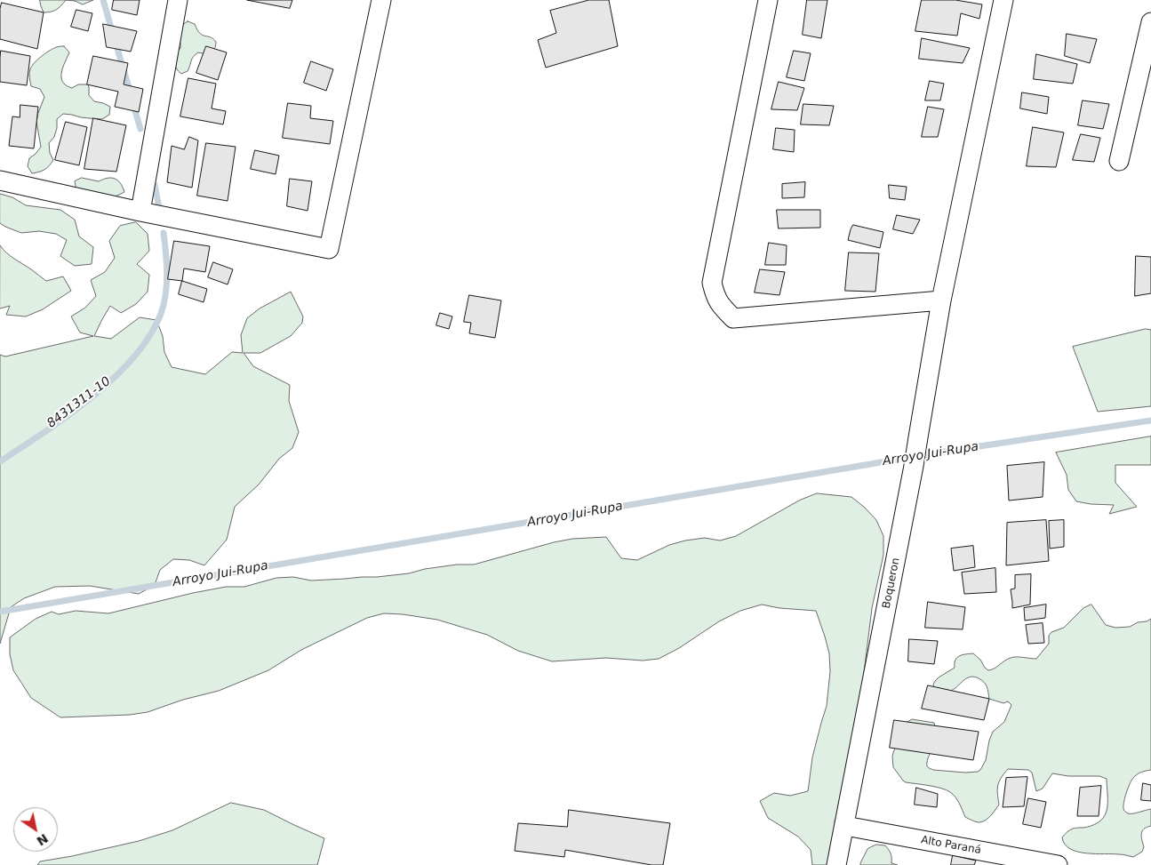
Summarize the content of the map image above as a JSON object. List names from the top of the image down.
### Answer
{
  "streets": {
    "street": ["Boqueron", "Alto Paraná"]
  },
  "crossings": [
    ["Boqueron", "Alto Paraná"]
  ],
  "water": ["8431311-10", "Arroyo Jui-Rupa"],
  "north": "bottom right"
}
